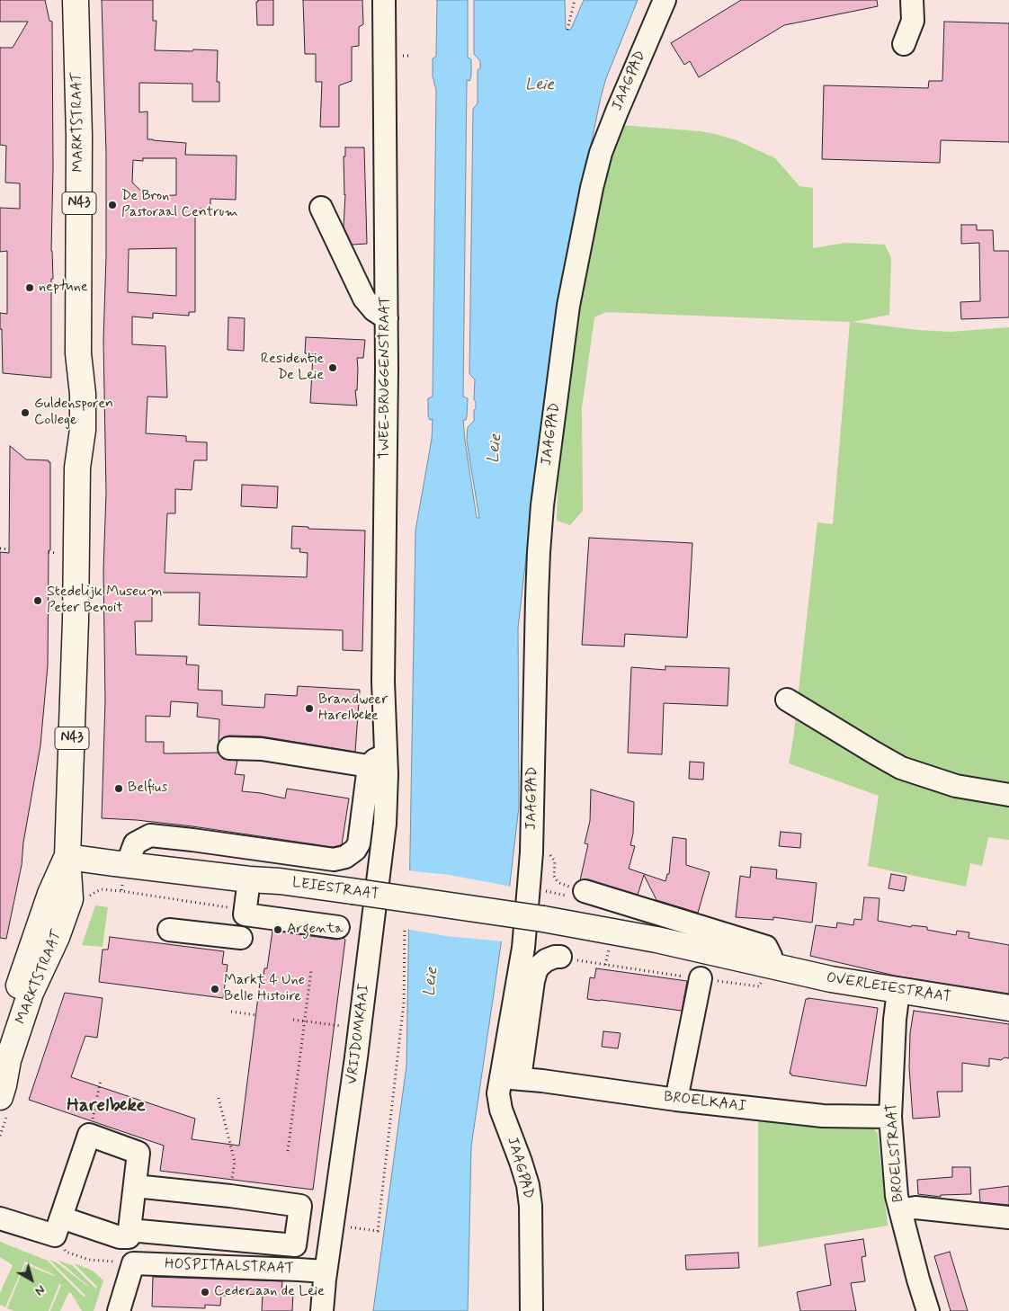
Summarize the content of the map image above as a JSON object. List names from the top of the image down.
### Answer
{
  "streets": {
    "main road": [
      "MARKTSTRAAT",
      "N43",
      "LEIESTRAAT",
      "OVERLEIESTRAAT"
    ],
    "street": [
      "JAAGPAD",
      "TWEE-BRUGGENSTRAAT",
      "VRIJDOMKAAI",
      "BROELKAAI",
      "BROELSTRAAT",
      "HOSPITAALSTRAAT"
    ]
  },
  "crossings": [
    ["JAAGPAD", "BROELKAAI"],
    ["MARKTSTRAAT", "LEIESTRAAT"],
    ["TWEE-BRUGGENSTRAAT", "LEIESTRAAT"],
    ["TWEE-BRUGGENSTRAAT", "VRIJDOMKAAI"],
    ["LEIESTRAAT", "OVERLEIESTRAAT"],
    ["LEIESTRAAT", "VRIJDOMKAAI"],
    ["OVERLEIESTRAAT", "BROELSTRAAT"],
    ["VRIJDOMKAAI", "HOSPITAALSTRAAT"],
    ["BROELKAAI", "BROELSTRAAT"]
  ],
  "districts": ["Harelbeke"],
  "water": ["Leie"],
  "places": [
    "De Bron Pastoraal Centrum",
    "neptune",
    "Residentie De Leie",
    "Guldensporen College",
    "Stedelijk Museum Peter Benoit",
    "Brandweer Harelbeke",
    "Belfius",
    "Argenta",
    "Markt 4 Une Belle Histoire",
    "Ceder aan de Leie"
  ],
  "north": "bottom right"
}
